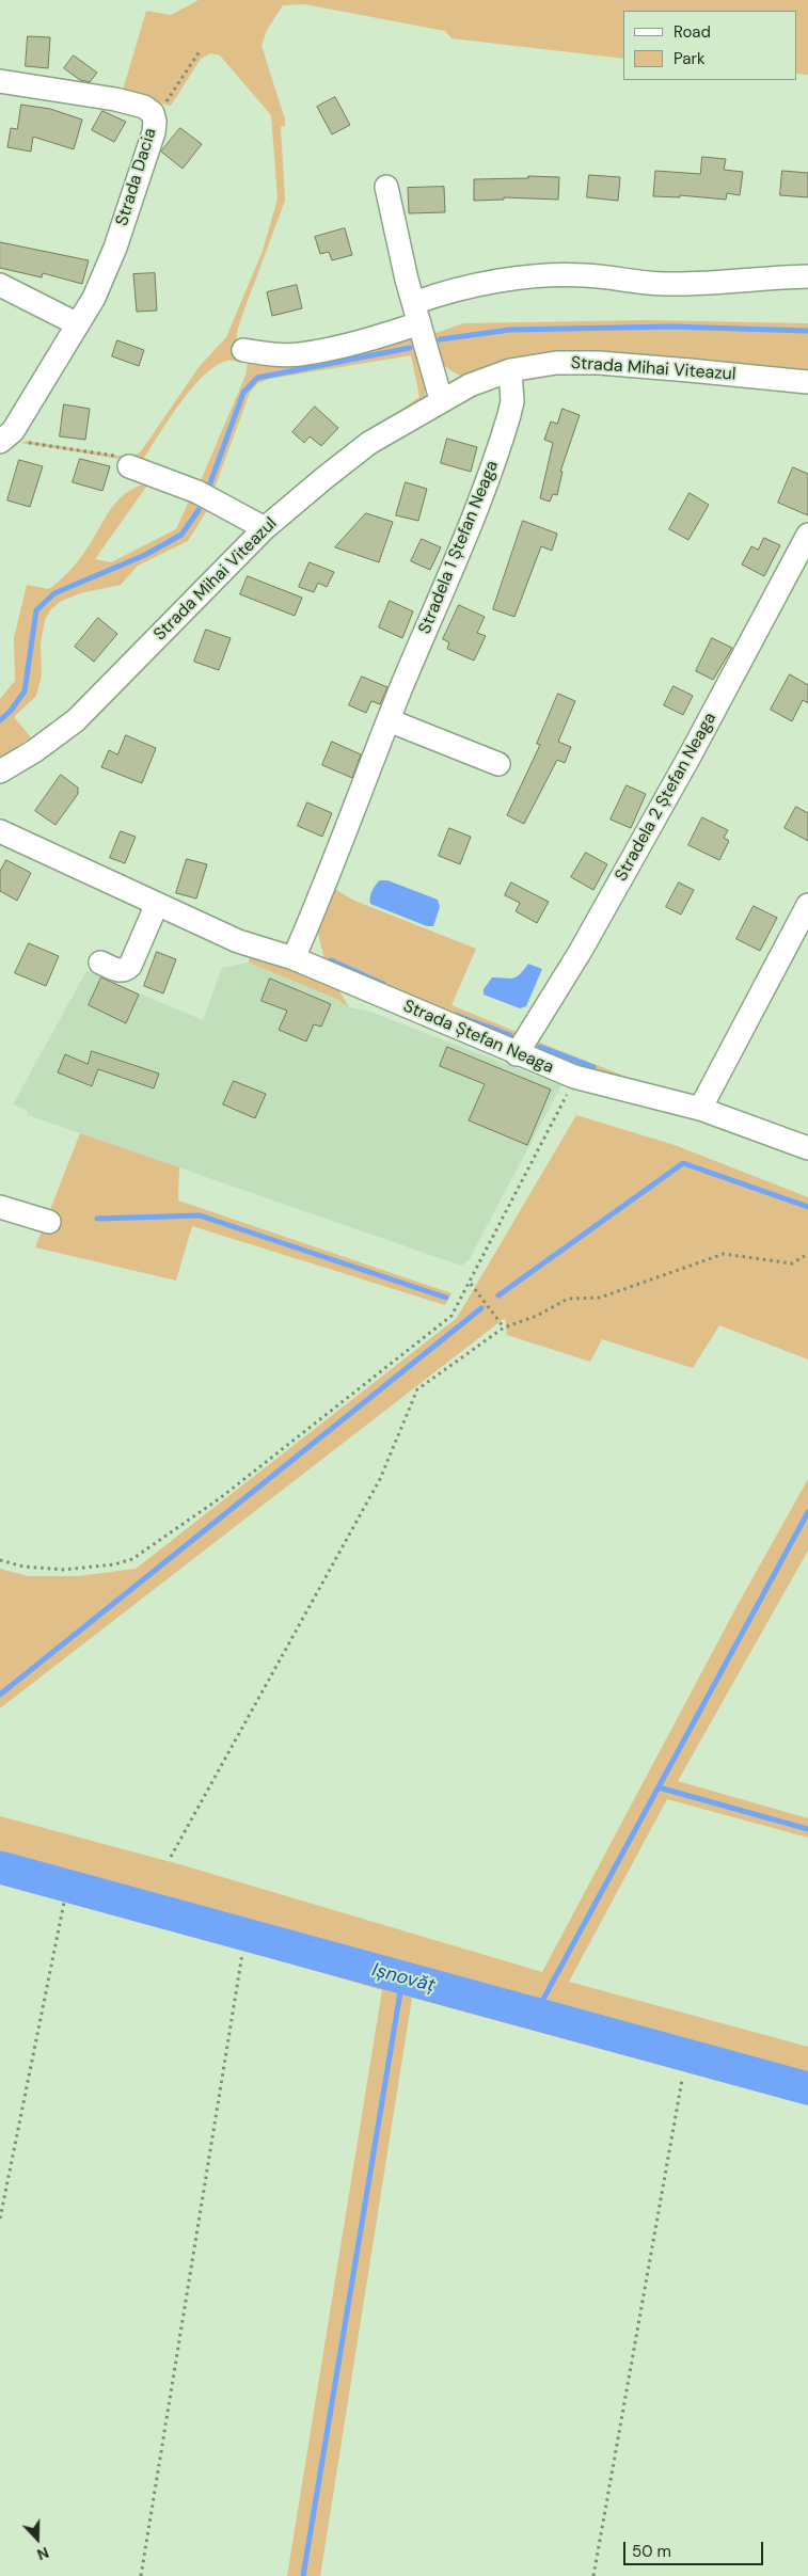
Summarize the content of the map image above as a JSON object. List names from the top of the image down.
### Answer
{
  "streets": {
    "street": [
      "Strada Dacia",
      "Strada Mihai Viteazul",
      "Stradela 1 Ștefan Neaga",
      "Stradela 2 Ștefan Neaga",
      "Strada Ștefan Neaga"
    ]
  },
  "crossings": [
    ["Strada Mihai Viteazul", "Stradela 1 Ștefan Neaga"],
    ["Stradela 1 Ștefan Neaga", "Strada Ștefan Neaga"],
    ["Stradela 2 Ștefan Neaga", "Strada Ștefan Neaga"]
  ],
  "water": ["Ișnovăț"],
  "legend": ["Road", "Park"],
  "scale_bar": "50 m",
  "north": "bottom"
}
